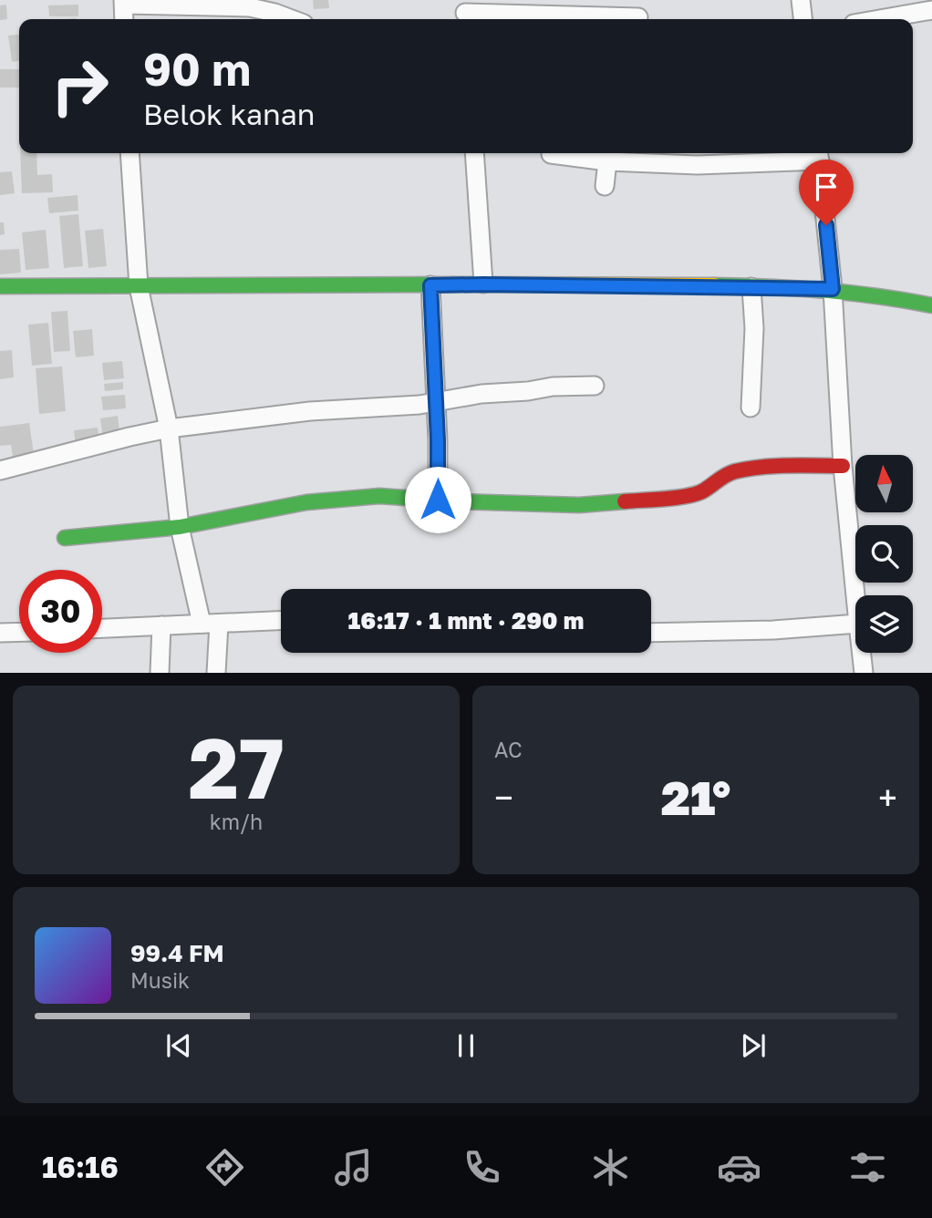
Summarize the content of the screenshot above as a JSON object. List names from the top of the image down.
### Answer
{
  "north": "top",
  "page": {
    "turn": ["90 m", "Belok kanan"],
    "limit": "30",
    "trip": "16:17 · 1 mnt · 290 m",
    "tile": [
      ["27", "km/h"],
      "AC"
    ],
    "heat": ["−", "21°", "+"],
    "song": ["99.4 FM", "Musik"],
    "tabs": "16:16"
  }
}
